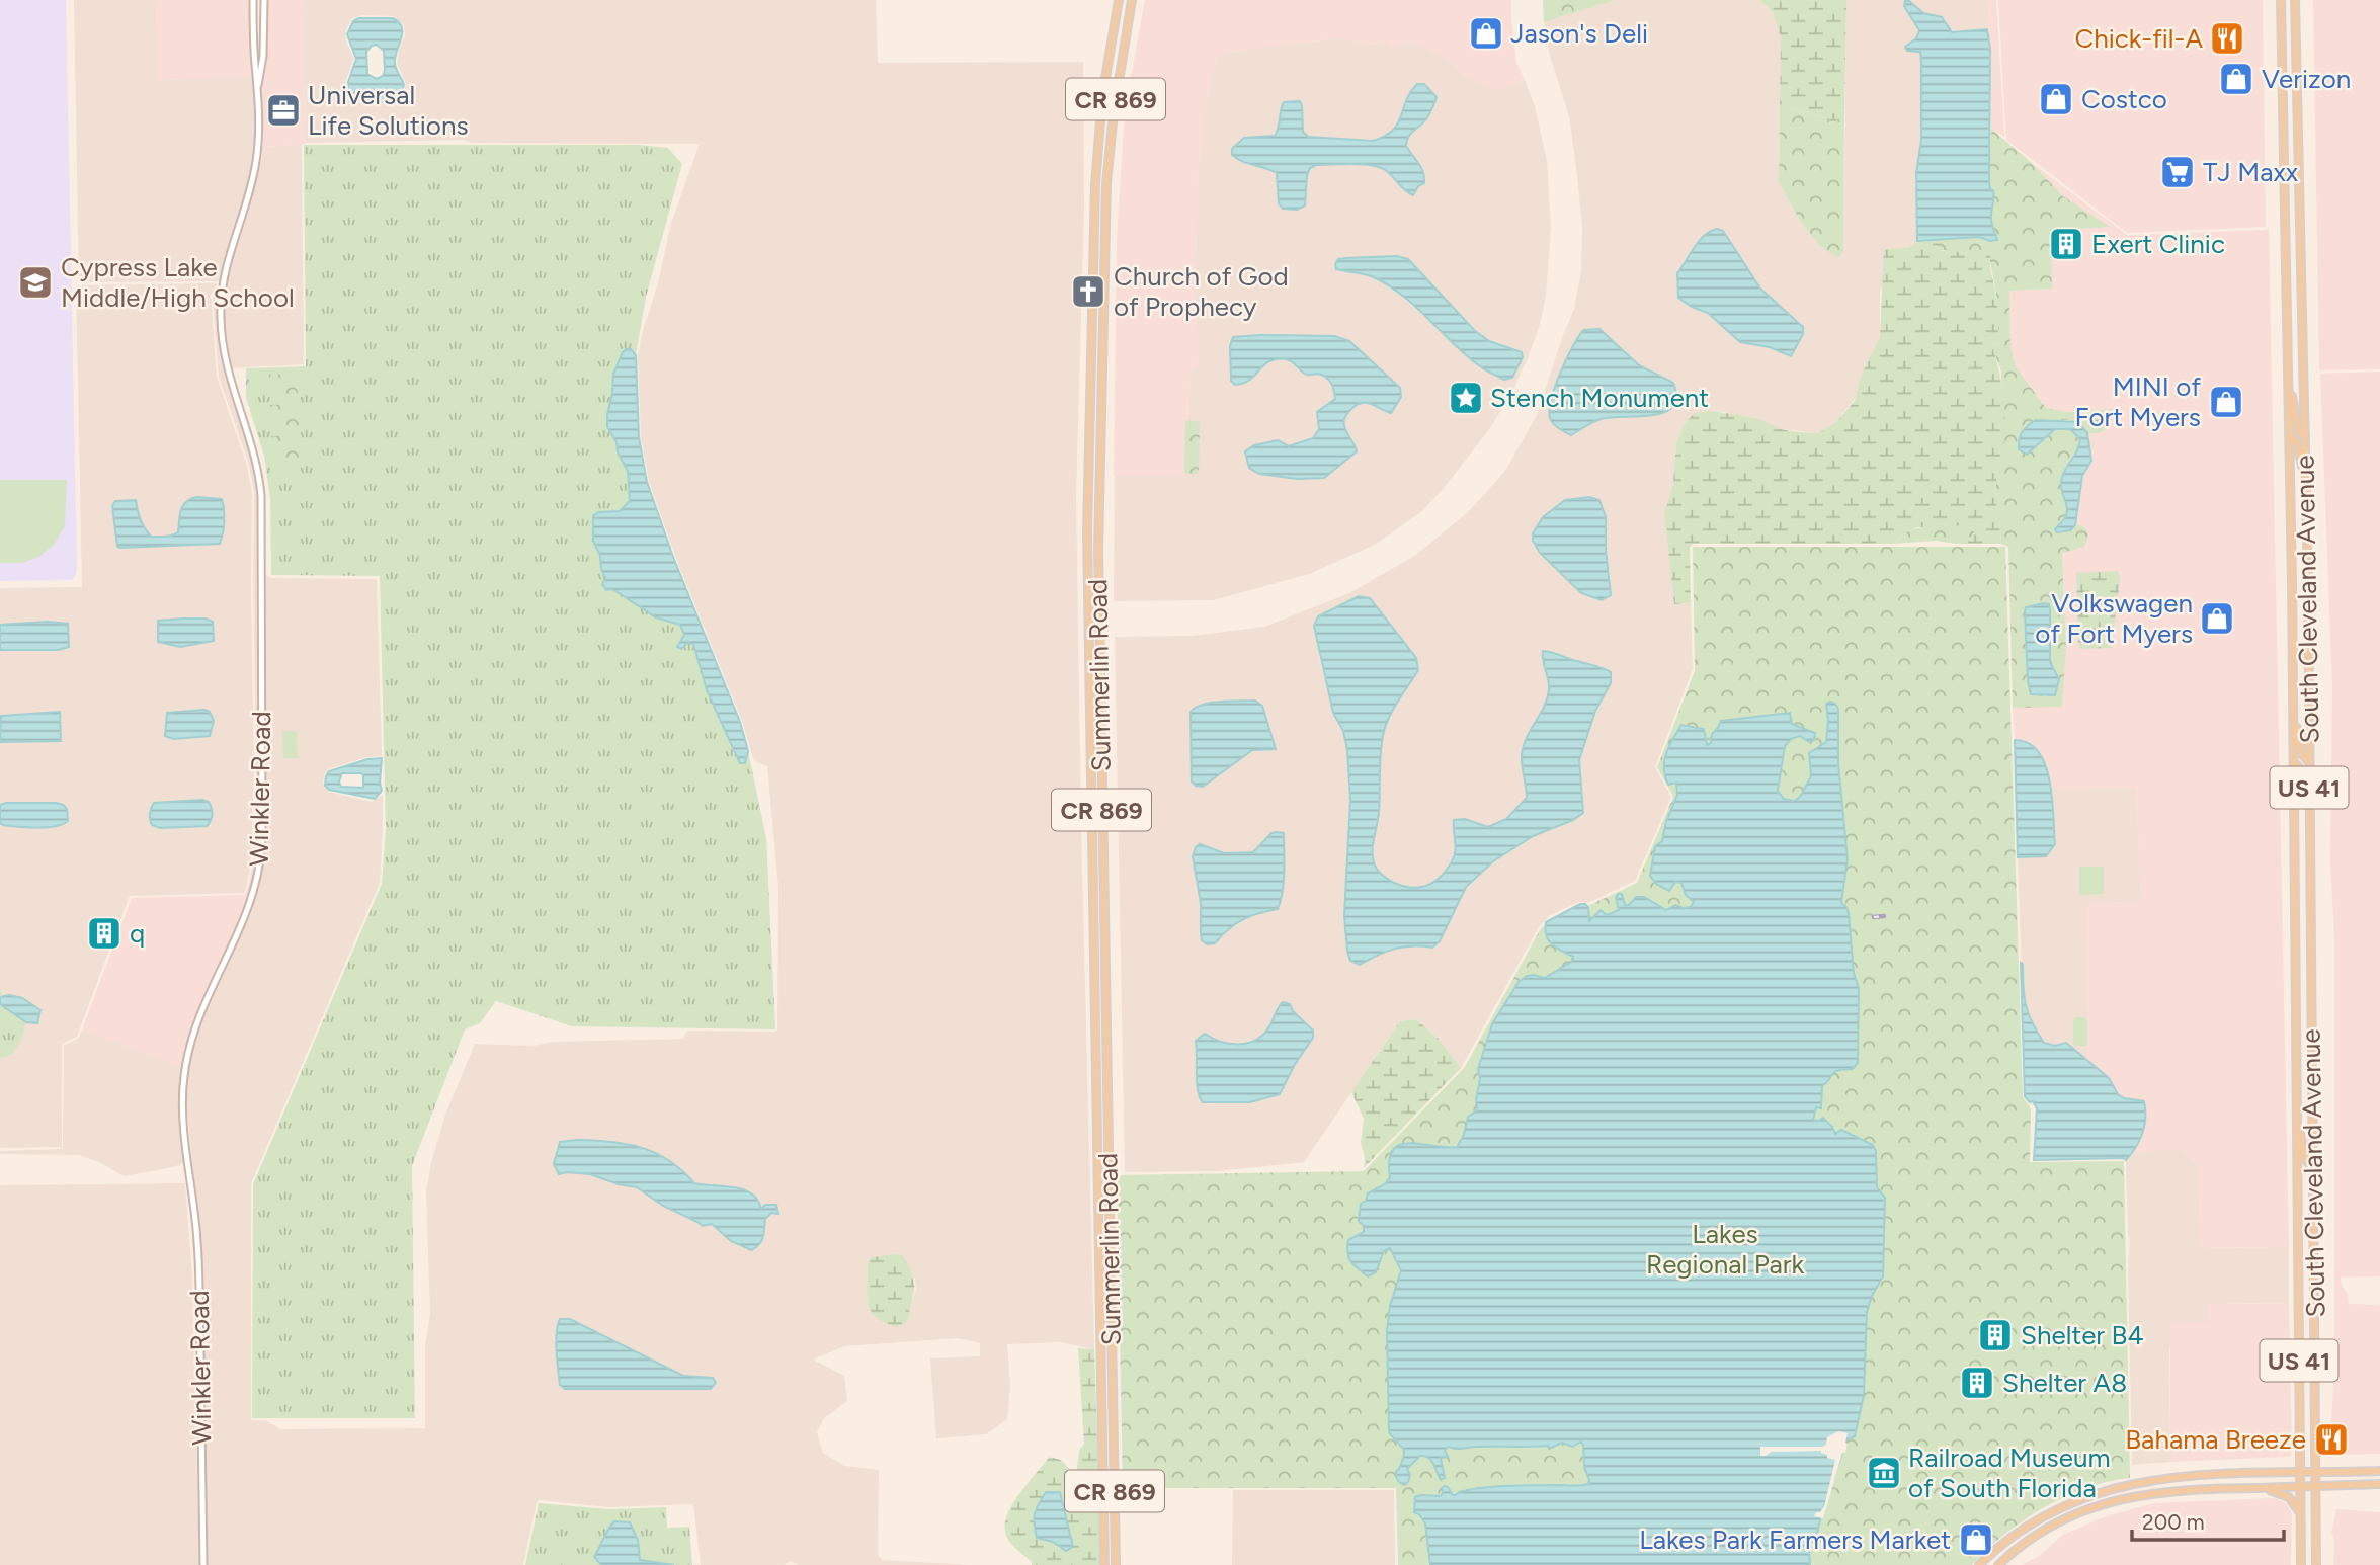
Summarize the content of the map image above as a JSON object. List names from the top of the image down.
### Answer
{
  "streets": {
    "main road": [
      "CR 869",
      "South Cleveland Avenue",
      "Summerlin Road",
      "US 41"
    ],
    "street": ["Winkler Road"]
  },
  "crossings": [
    ["South Cleveland Avenue", "US 41"]
  ],
  "parks": ["Lakes Regional Park"],
  "places": {
    "shop": [
      "Jason's Deli",
      "Verizon",
      "Costco",
      "MINI of Fort Myers",
      "Volkswagen of Fort Myers",
      "Lakes Park Farmers Market"
    ],
    "restaurant": ["Chick-fil-A", "Bahama Breeze"],
    "office": ["Universal Life Solutions"],
    "supermarket": ["TJ Maxx"],
    "building": [
      "Exert Clinic",
      "q",
      "Shelter B4",
      "Shelter A8"
    ],
    "school or university": ["Cypress Lake Middle/High School"],
    "church": ["Church of God of Prophecy"],
    "place": ["Stench Monument"],
    "museum": ["Railroad Museum of South Florida"]
  },
  "scale_bar": "200 m"
}
